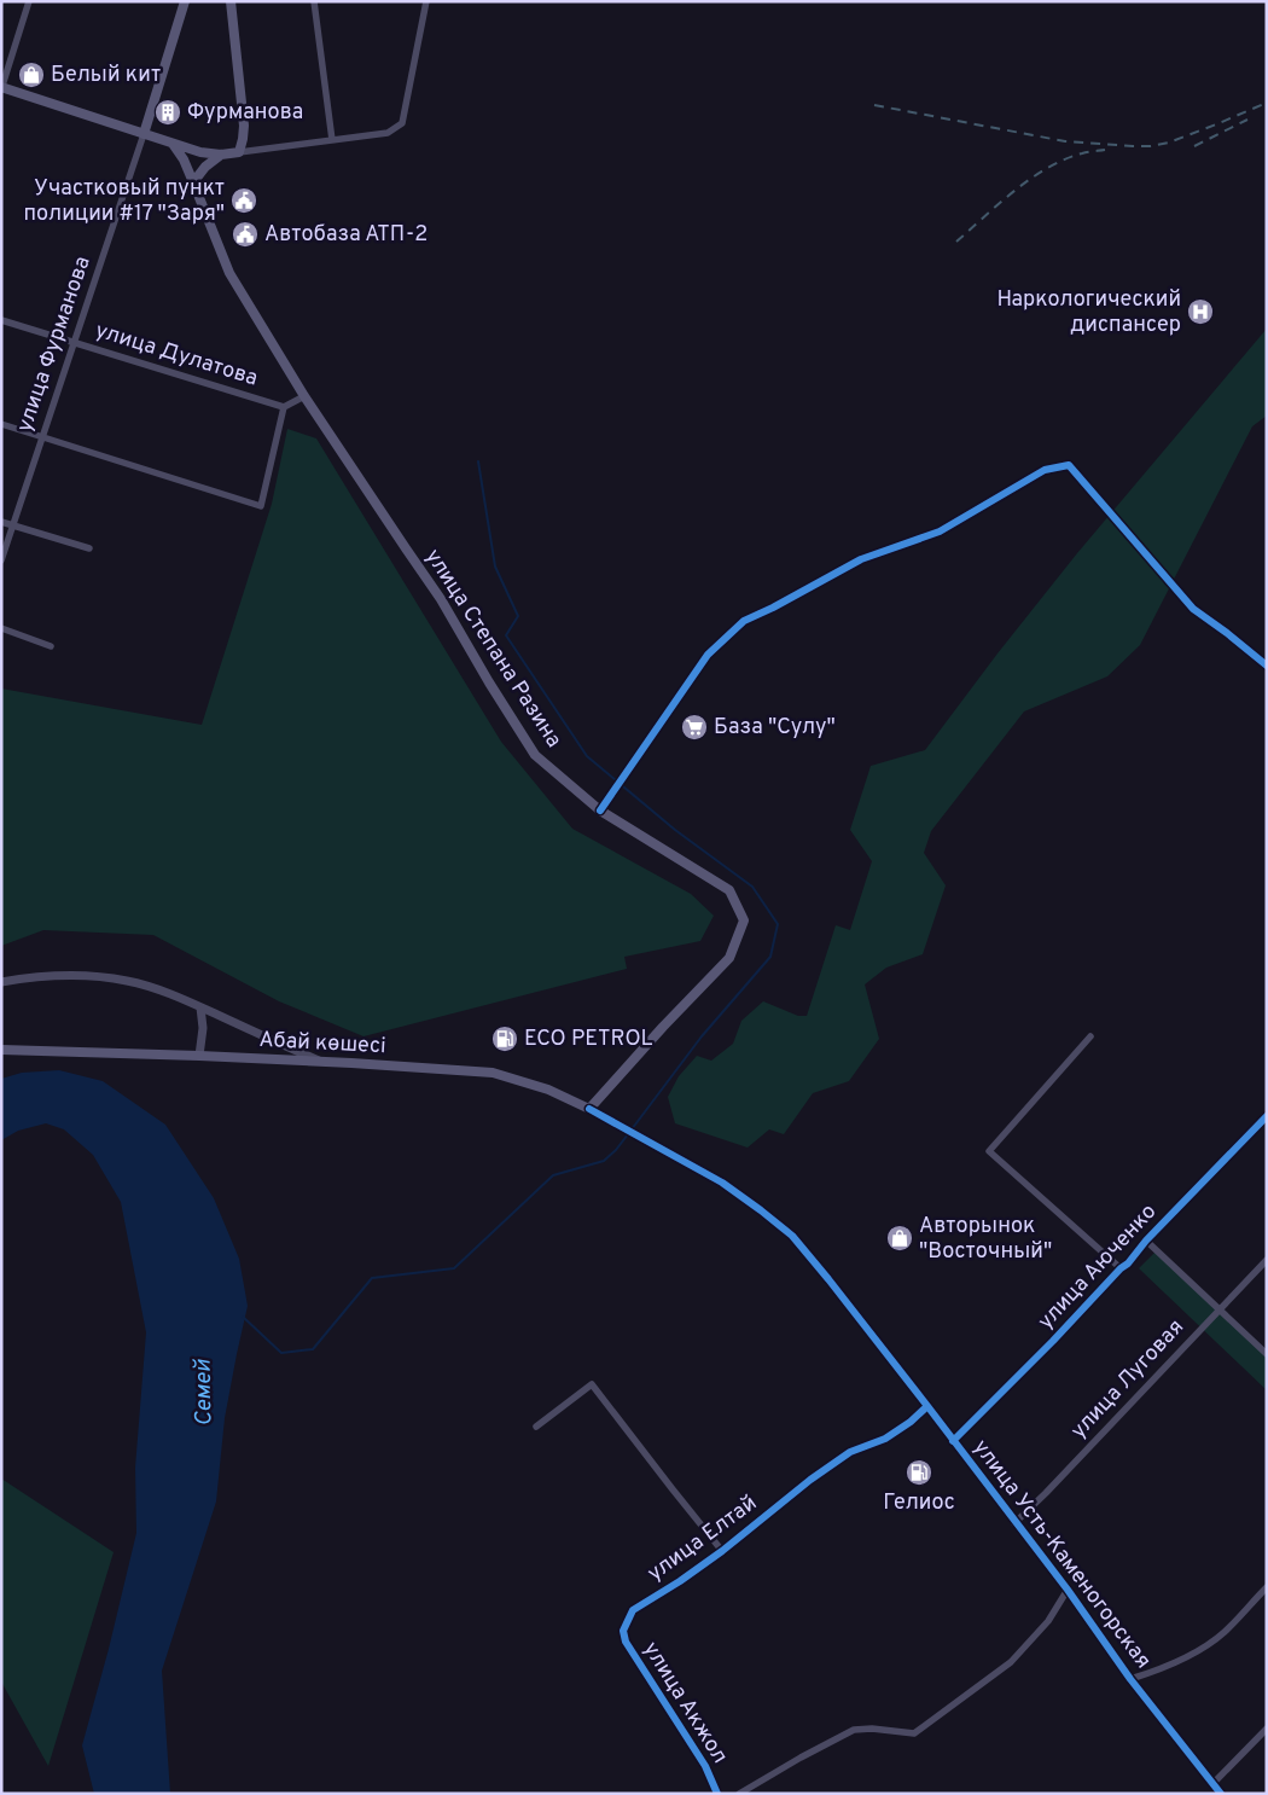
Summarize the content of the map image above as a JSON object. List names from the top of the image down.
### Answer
{
  "streets": {
    "main road": ["улица Фурманова", "улица Степана Разина", "Абай көшесі"],
    "street": [
      "улица Дулатова",
      "улица Аюченко",
      "улица Луговая",
      "улица Елтай",
      "улица Усть-Каменогорская",
      "улица Акжол"
    ]
  },
  "crossings": [
    ["улица Фурманова", "улица Дулатова"],
    ["улица Степана Разина", "Абай көшесі"],
    ["Абай көшесі", "улица Усть-Каменогорская"],
    ["улица Аюченко", "улица Усть-Каменогорская"],
    ["улица Луговая", "улица Усть-Каменогорская"],
    ["улица Елтай", "улица Усть-Каменогорская"],
    ["улица Елтай", "улица Акжол"]
  ],
  "water": ["Семей"],
  "places": {
    "shop": ["Белый кит", "Авторынок \"Восточный\""],
    "building": ["Фурманова"],
    "public building": ["Участковый пункт полиции #17 \"Заря\"", "Автобаза АТП-2"],
    "hospital": ["Наркологический диспансер"],
    "supermarket": ["База \"Сулу\""],
    "fuel station": ["ECO PETROL", "Гелиос"]
  }
}
